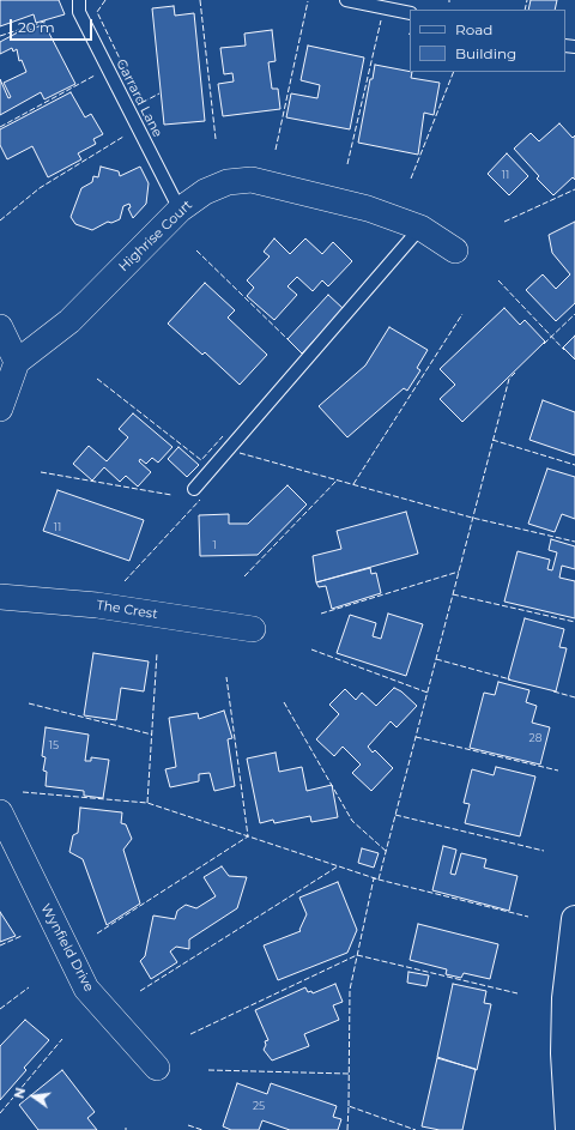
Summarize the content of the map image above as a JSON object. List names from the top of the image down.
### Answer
{
  "streets": {
    "street": ["Highrise Court", "The Crest", "Wynfield Drive"],
    "lane": ["Garrard Lane"]
  },
  "crossings": [
    ["Garrard Lane", "Highrise Court"]
  ],
  "house_numbers": [
    "11",
    "11",
    "1",
    "28",
    "15",
    "25"
  ],
  "legend": ["Road", "Building"],
  "scale_bar": "20 m",
  "north": "left"
}
